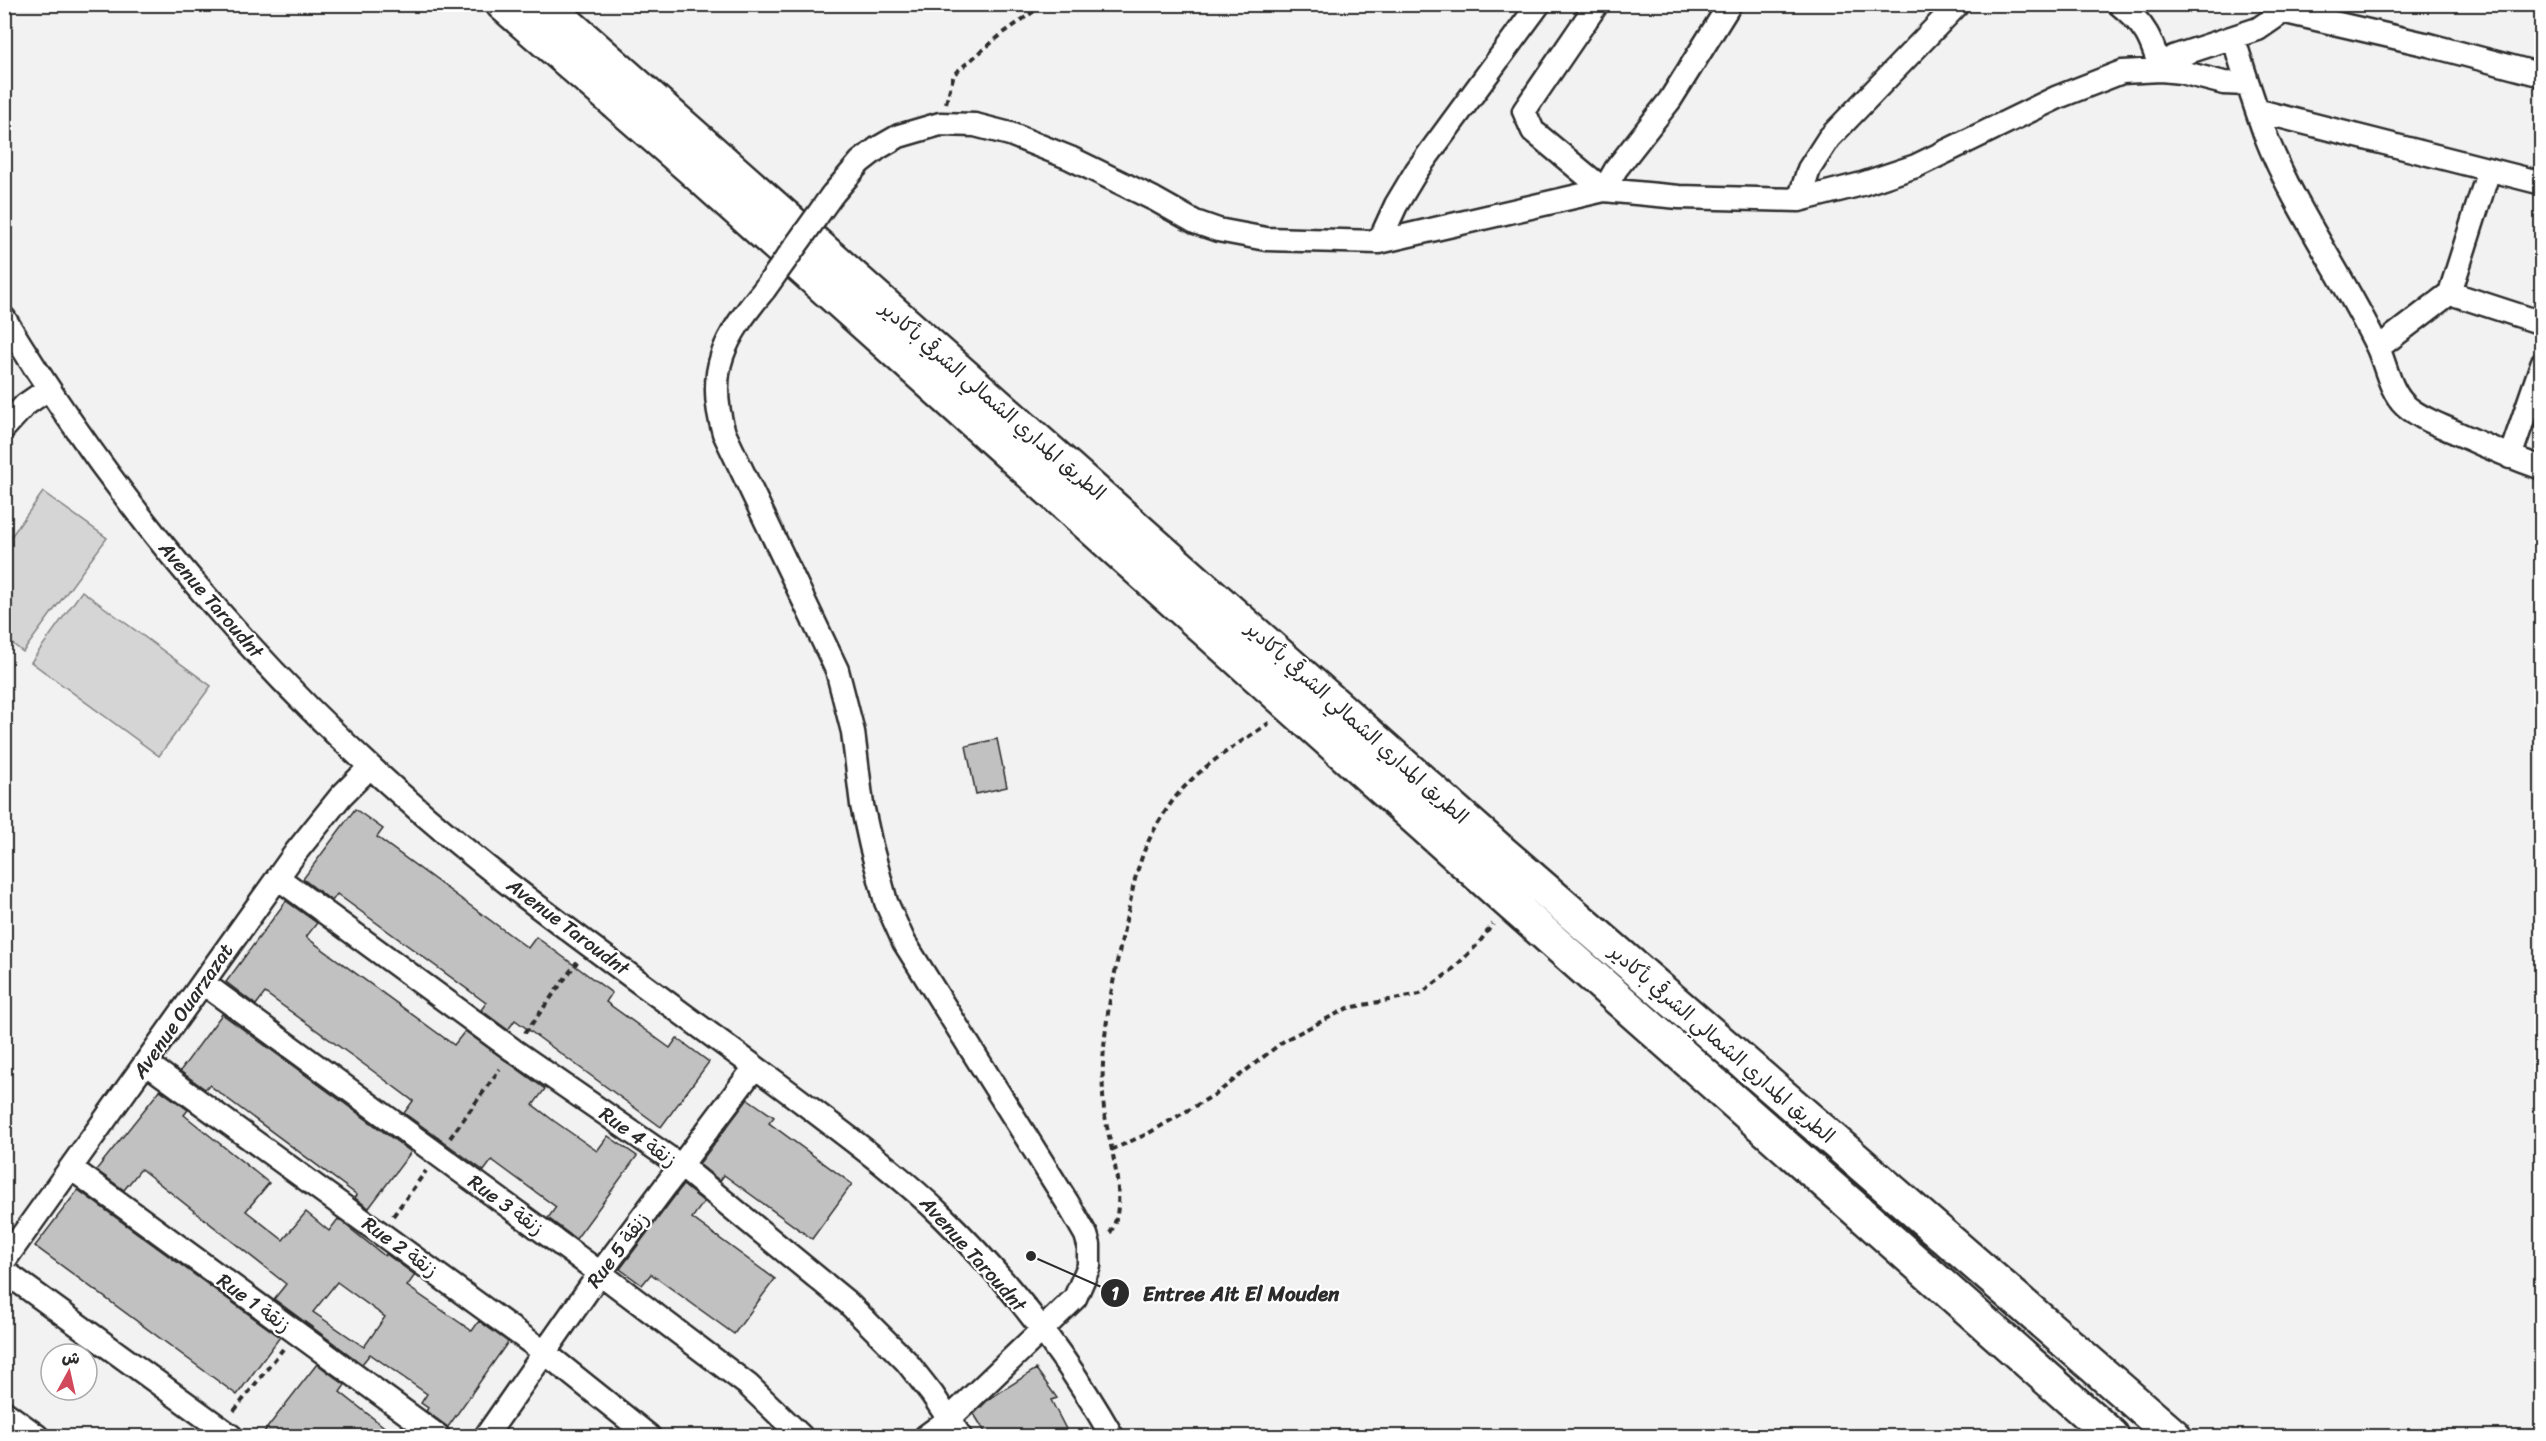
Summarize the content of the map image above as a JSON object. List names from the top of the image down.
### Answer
{
  "streets": {
    "highway": ["الطريق المداري الشمالي الشرقي بأكادير"],
    "street": [
      "Avenue Taroudnt",
      "Avenue Ouarzazat",
      "Rue 4 زنقة",
      "Rue 3 زنقة",
      "Rue 2 زنقة",
      "Rue 5 زنقة",
      "Rue 1 زنقة"
    ]
  },
  "crossings": [
    ["Avenue Taroudnt", "Avenue Ouarzazat"],
    ["Avenue Taroudnt", "Rue 5 زنقة"],
    ["Avenue Ouarzazat", "Rue 4 زنقة"],
    ["Avenue Ouarzazat", "Rue 3 زنقة"],
    ["Avenue Ouarzazat", "Rue 2 زنقة"],
    ["Avenue Ouarzazat", "Rue 1 زنقة"],
    ["Rue 4 زنقة", "Rue 5 زنقة"],
    ["Rue 3 زنقة", "Rue 5 زنقة"],
    ["Rue 2 زنقة", "Rue 5 زنقة"]
  ],
  "places": ["Entree Ait El Mouden"],
  "north": "top"
}
